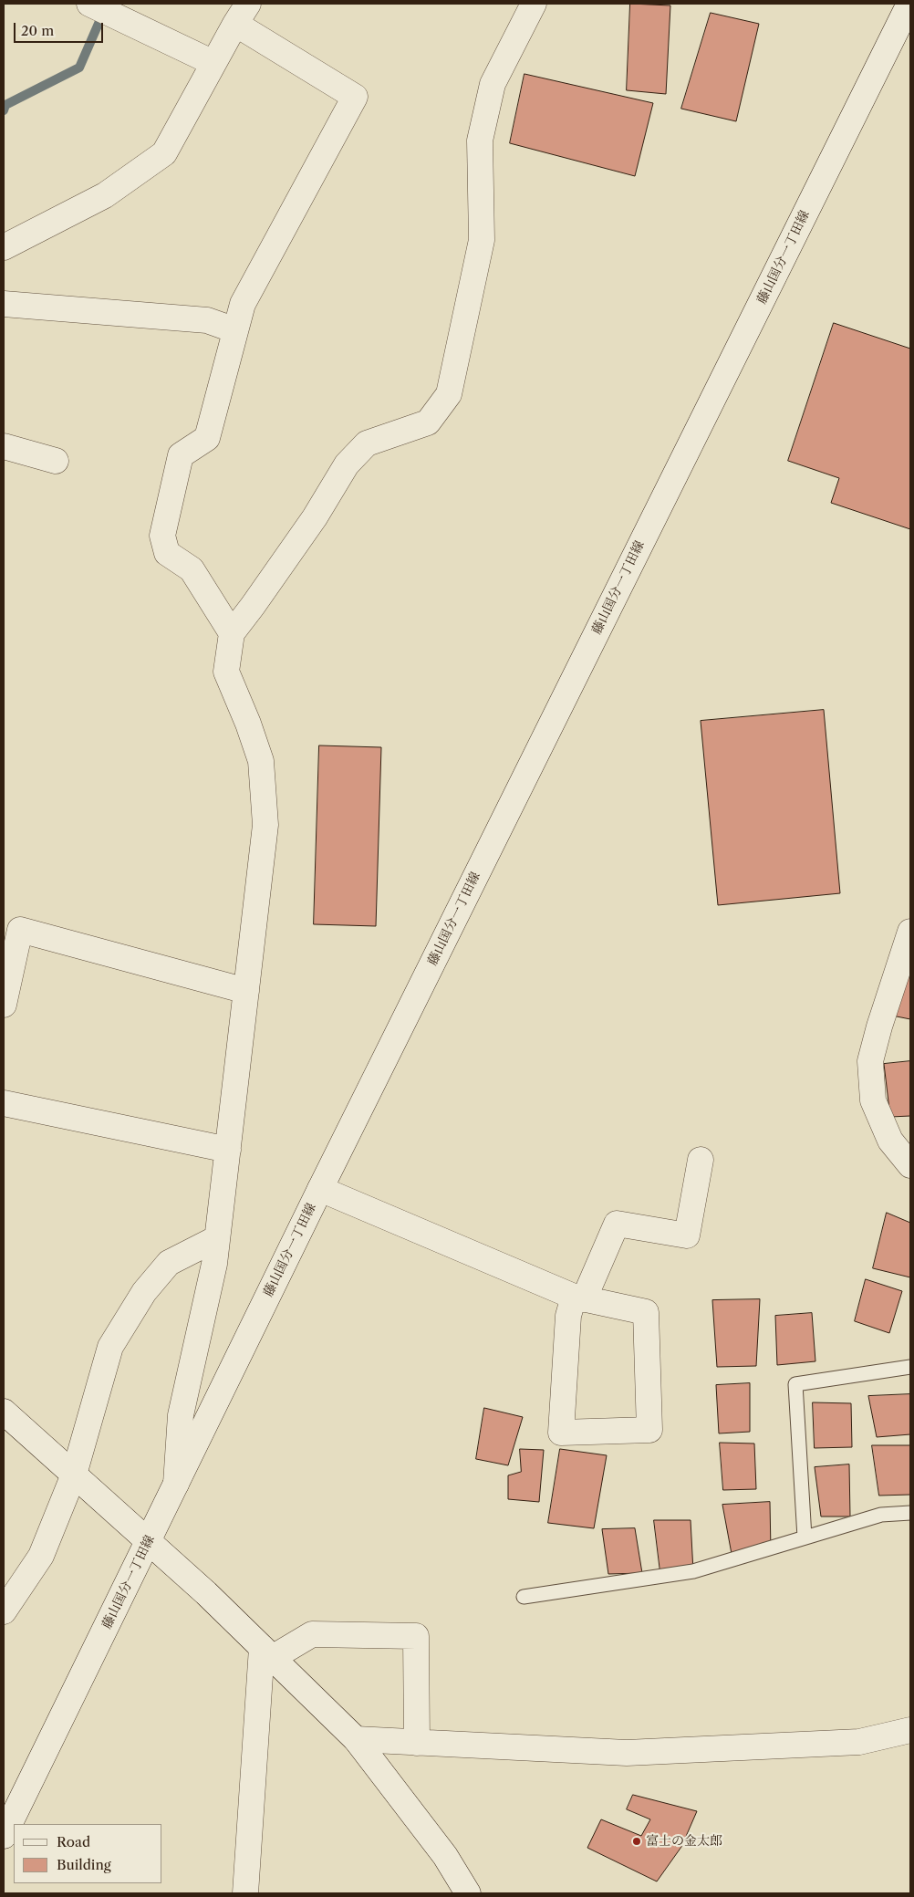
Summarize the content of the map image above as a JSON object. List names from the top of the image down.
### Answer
{
  "streets": {
    "street": ["藤山国分一丁田線"]
  },
  "places": ["富士の金太郎"],
  "legend": ["Road", "Building"],
  "scale_bar": "20 m"
}
